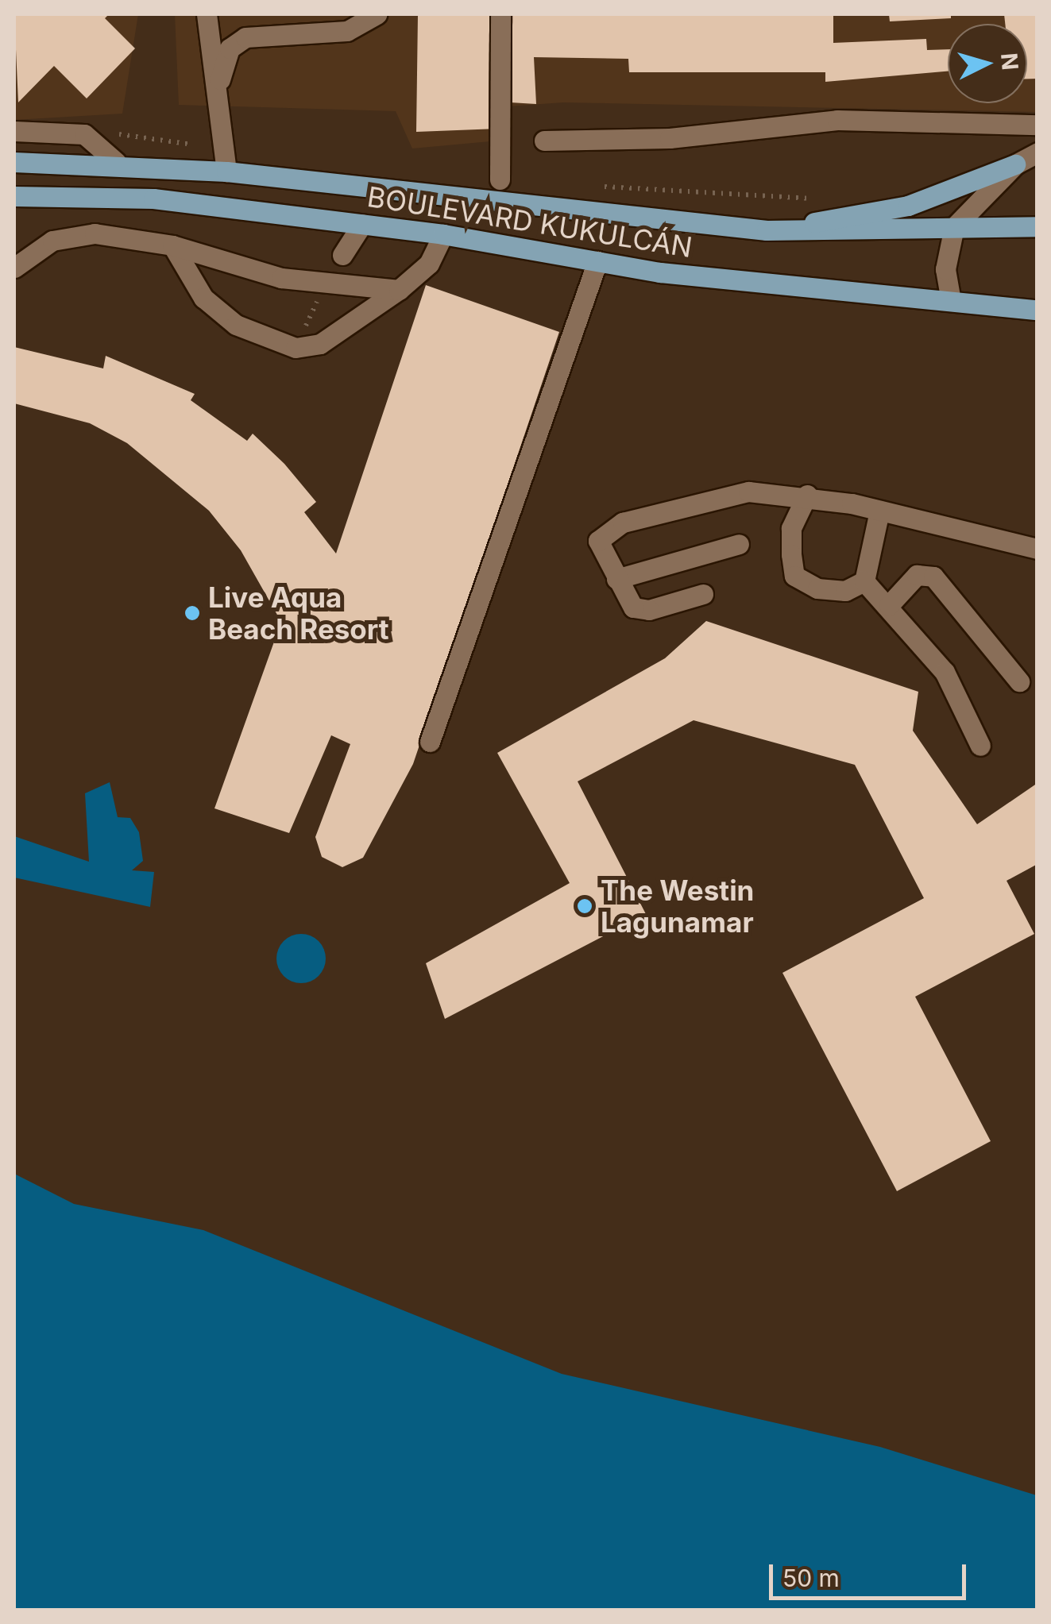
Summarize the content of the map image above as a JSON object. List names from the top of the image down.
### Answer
{
  "streets": {
    "main road": ["BOULEVARD KUKULCÁN"]
  },
  "places": ["Live Aqua Beach Resort", "The Westin Lagunamar"],
  "scale_bar": "50 m",
  "north": "right"
}
